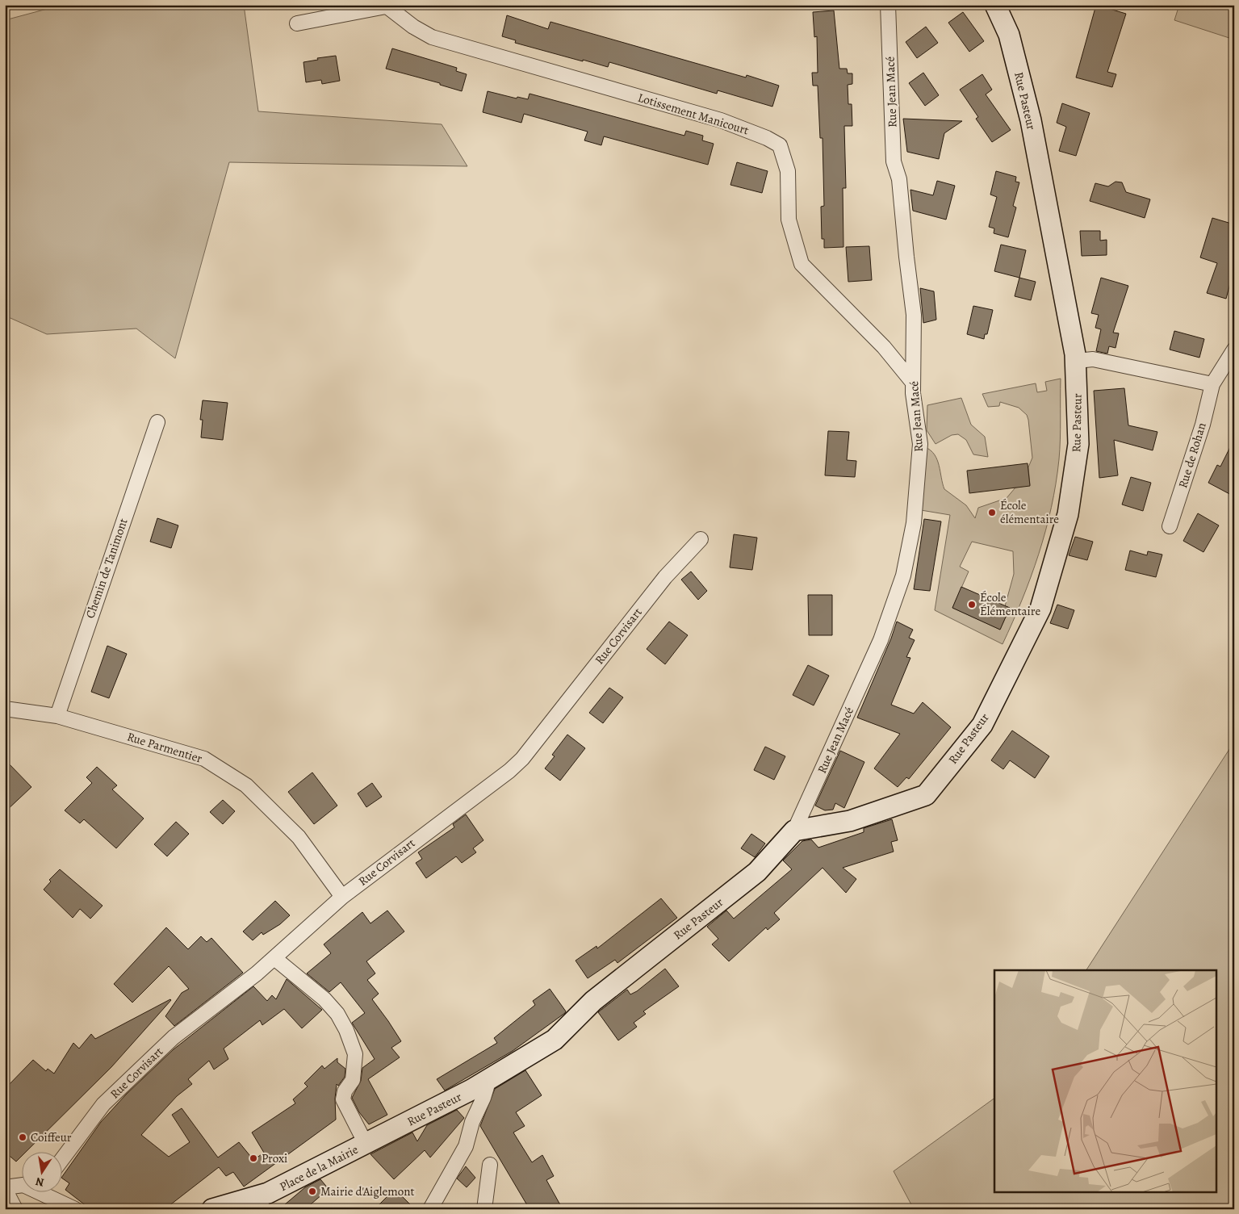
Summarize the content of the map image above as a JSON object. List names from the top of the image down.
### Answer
{
  "streets": {
    "street": [
      "Rue Jean Macé",
      "Rue Pasteur",
      "Lotissement Manicourt",
      "Rue de Rohan",
      "Chemin de Tanimont",
      "Rue Corvisart",
      "Rue Parmentier",
      "Place de la Mairie"
    ]
  },
  "crossings": [
    ["Rue Jean Macé", "Rue Pasteur"],
    ["Rue Jean Macé", "Lotissement Manicourt"],
    ["Rue Pasteur", "Place de la Mairie"],
    ["Chemin de Tanimont", "Rue Parmentier"],
    ["Rue Corvisart", "Rue Parmentier"]
  ],
  "places": [
    "École élémentaire",
    "École Élémentaire",
    "Coiffeur",
    "Proxi",
    "Mairie d'Aiglemont"
  ],
  "north": "bottom"
}
